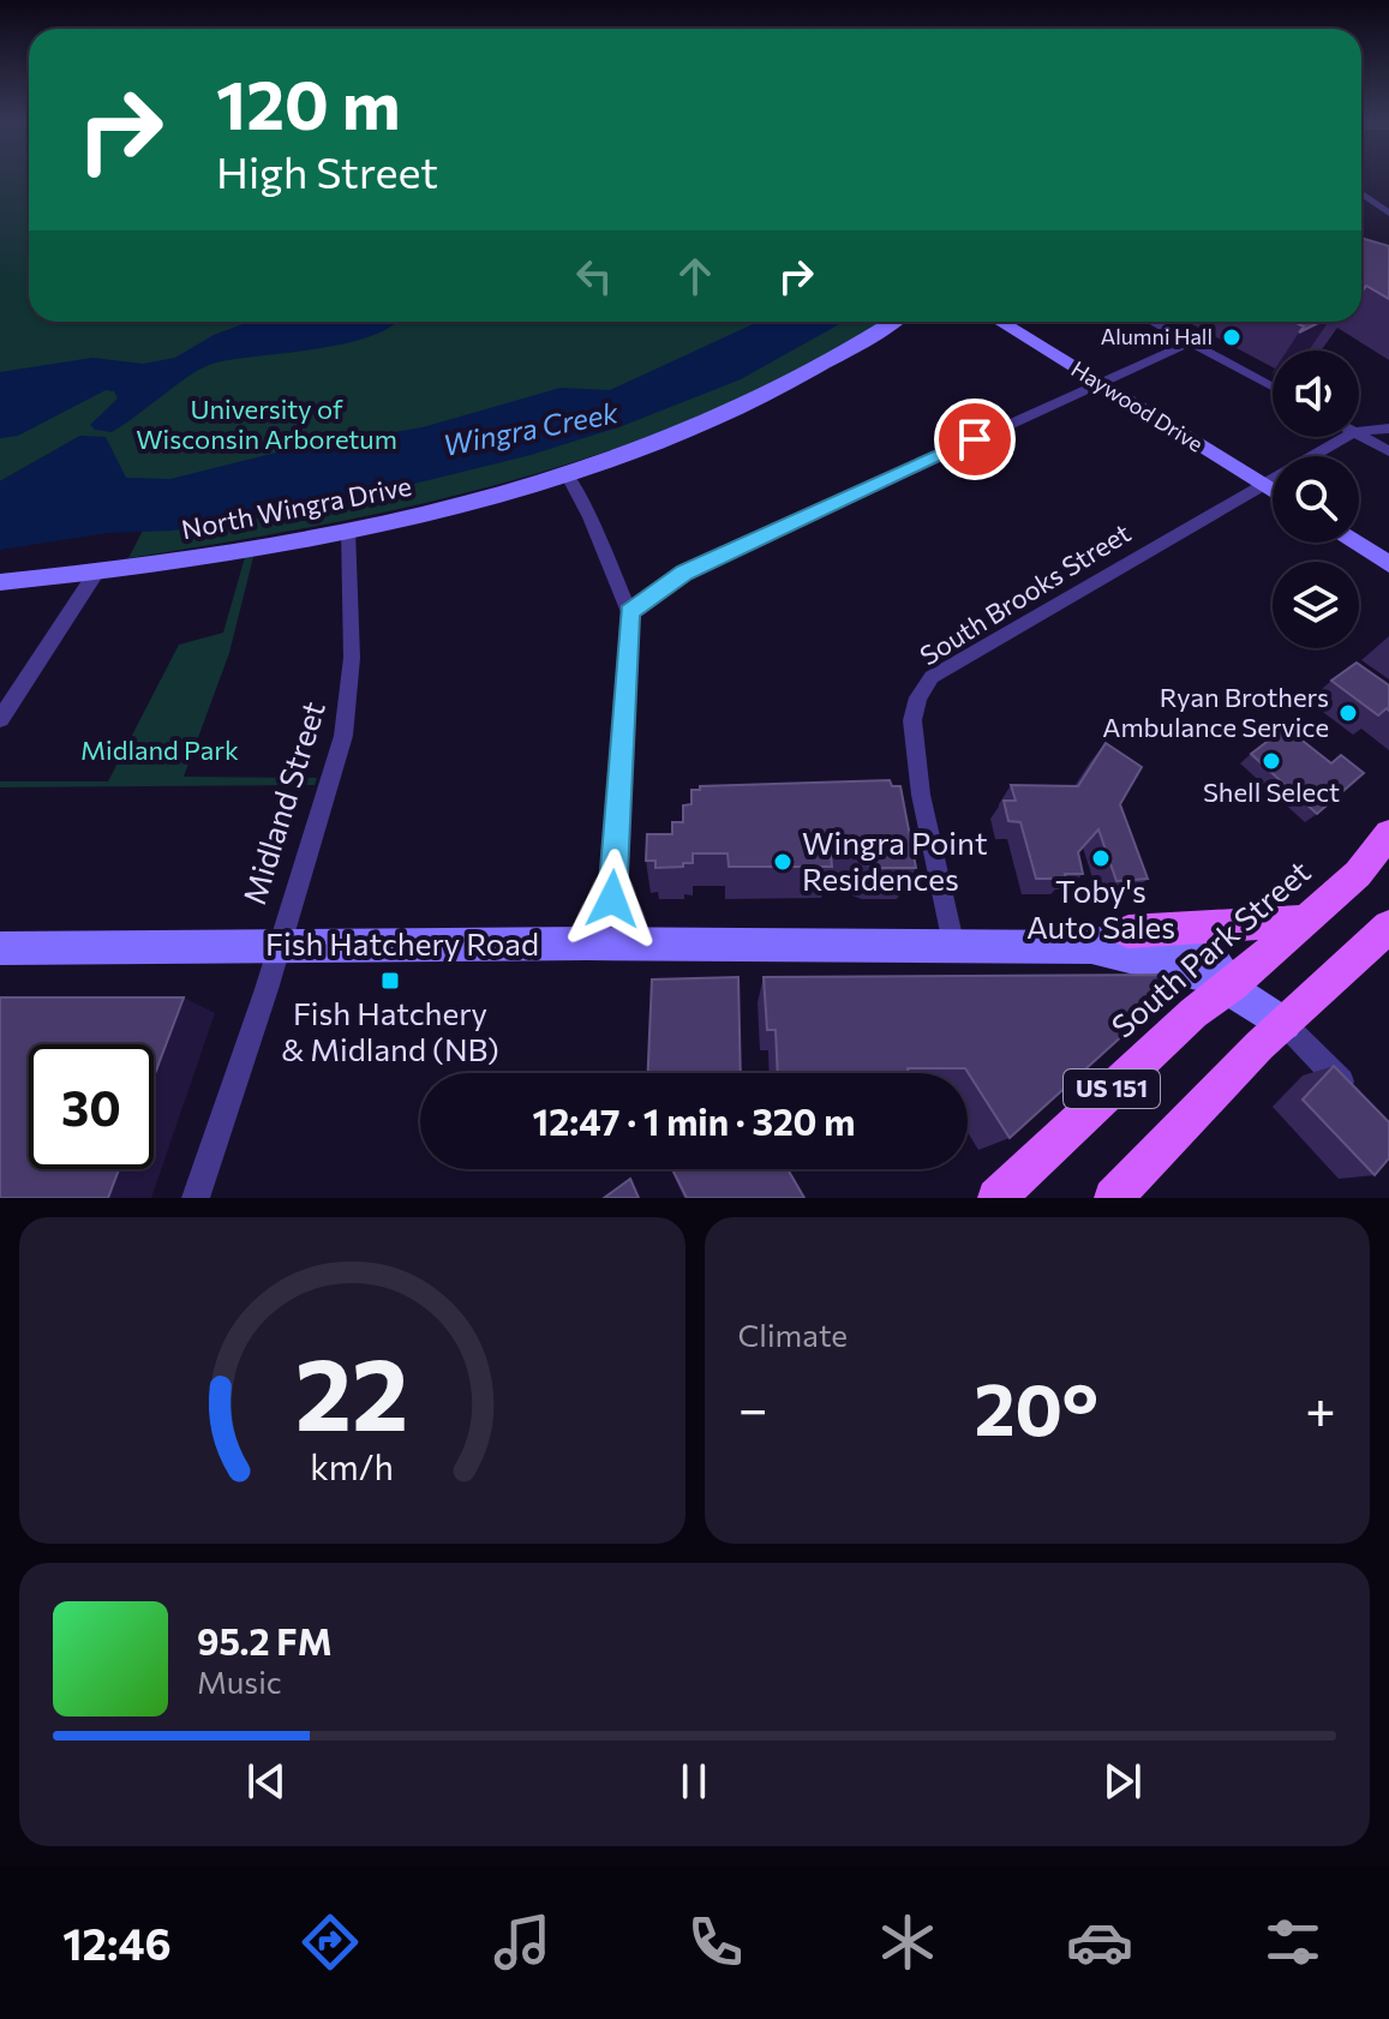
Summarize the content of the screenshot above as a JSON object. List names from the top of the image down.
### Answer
{
  "streets": {
    "main road": ["South Park Street", "US 151"],
    "street": [
      "Haywood Drive",
      "North Wingra Drive",
      "South Brooks Street",
      "Midland Street",
      "Fish Hatchery Road"
    ]
  },
  "crossings": [
    ["Haywood Drive", "South Brooks Street"],
    ["North Wingra Drive", "Midland Street"],
    ["South Brooks Street", "Fish Hatchery Road"],
    ["Midland Street", "Fish Hatchery Road"],
    ["Fish Hatchery Road", "South Park Street"],
    ["Fish Hatchery Road", "US 151"]
  ],
  "water": ["Wingra Creek"],
  "parks": ["University of Wisconsin Arboretum", "Midland Park"],
  "places": {
    "other": [
      "Alumni Hall",
      "Ryan Brothers Ambulance Service",
      "Shell Select",
      "Toby's Auto Sales",
      "Wingra Point Residences"
    ],
    "transit": ["Fish Hatchery & Midland (NB)"]
  },
  "page": {
    "turn": ["120 m", "High Street"],
    "limit": "30",
    "trip": "12:47 · 1 min · 320 m",
    "tile": "Climate",
    "heat": ["−", "20°", "+"],
    "song": ["95.2 FM", "Music"],
    "tabs": "12:46",
    "gauge": ["22", "km/h"]
  }
}
